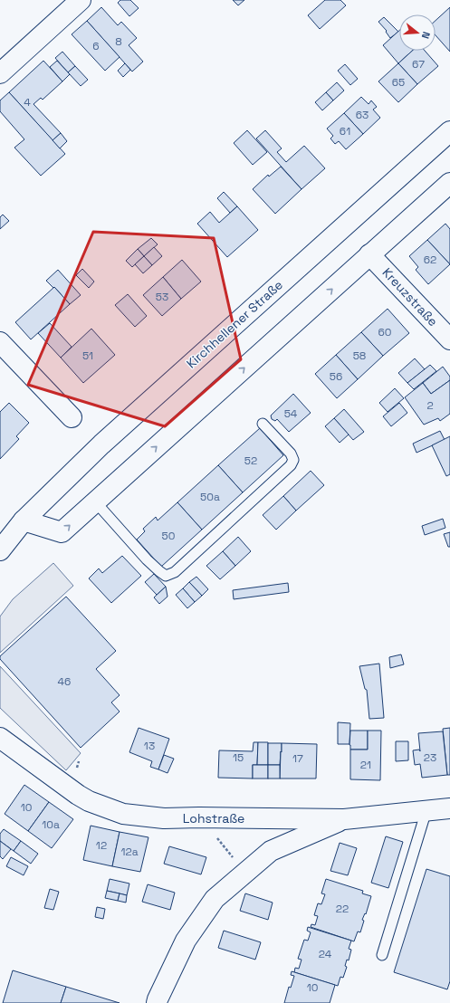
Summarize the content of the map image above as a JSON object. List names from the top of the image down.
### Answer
{
  "streets": {
    "street": ["Kreuzstraße", "Kirchhellener Straße", "Lohstraße"]
  },
  "house_numbers": [
    "8",
    "6",
    "67",
    "65",
    "4",
    "63",
    "61",
    "62",
    "53",
    "60",
    "51",
    "58",
    "56",
    "2",
    "54",
    "52",
    "50a",
    "50",
    "46",
    "13",
    "15",
    "23",
    "17",
    "21",
    "10",
    "10a",
    "12",
    "12a",
    "22",
    "24",
    "10"
  ],
  "north": "right"
}
